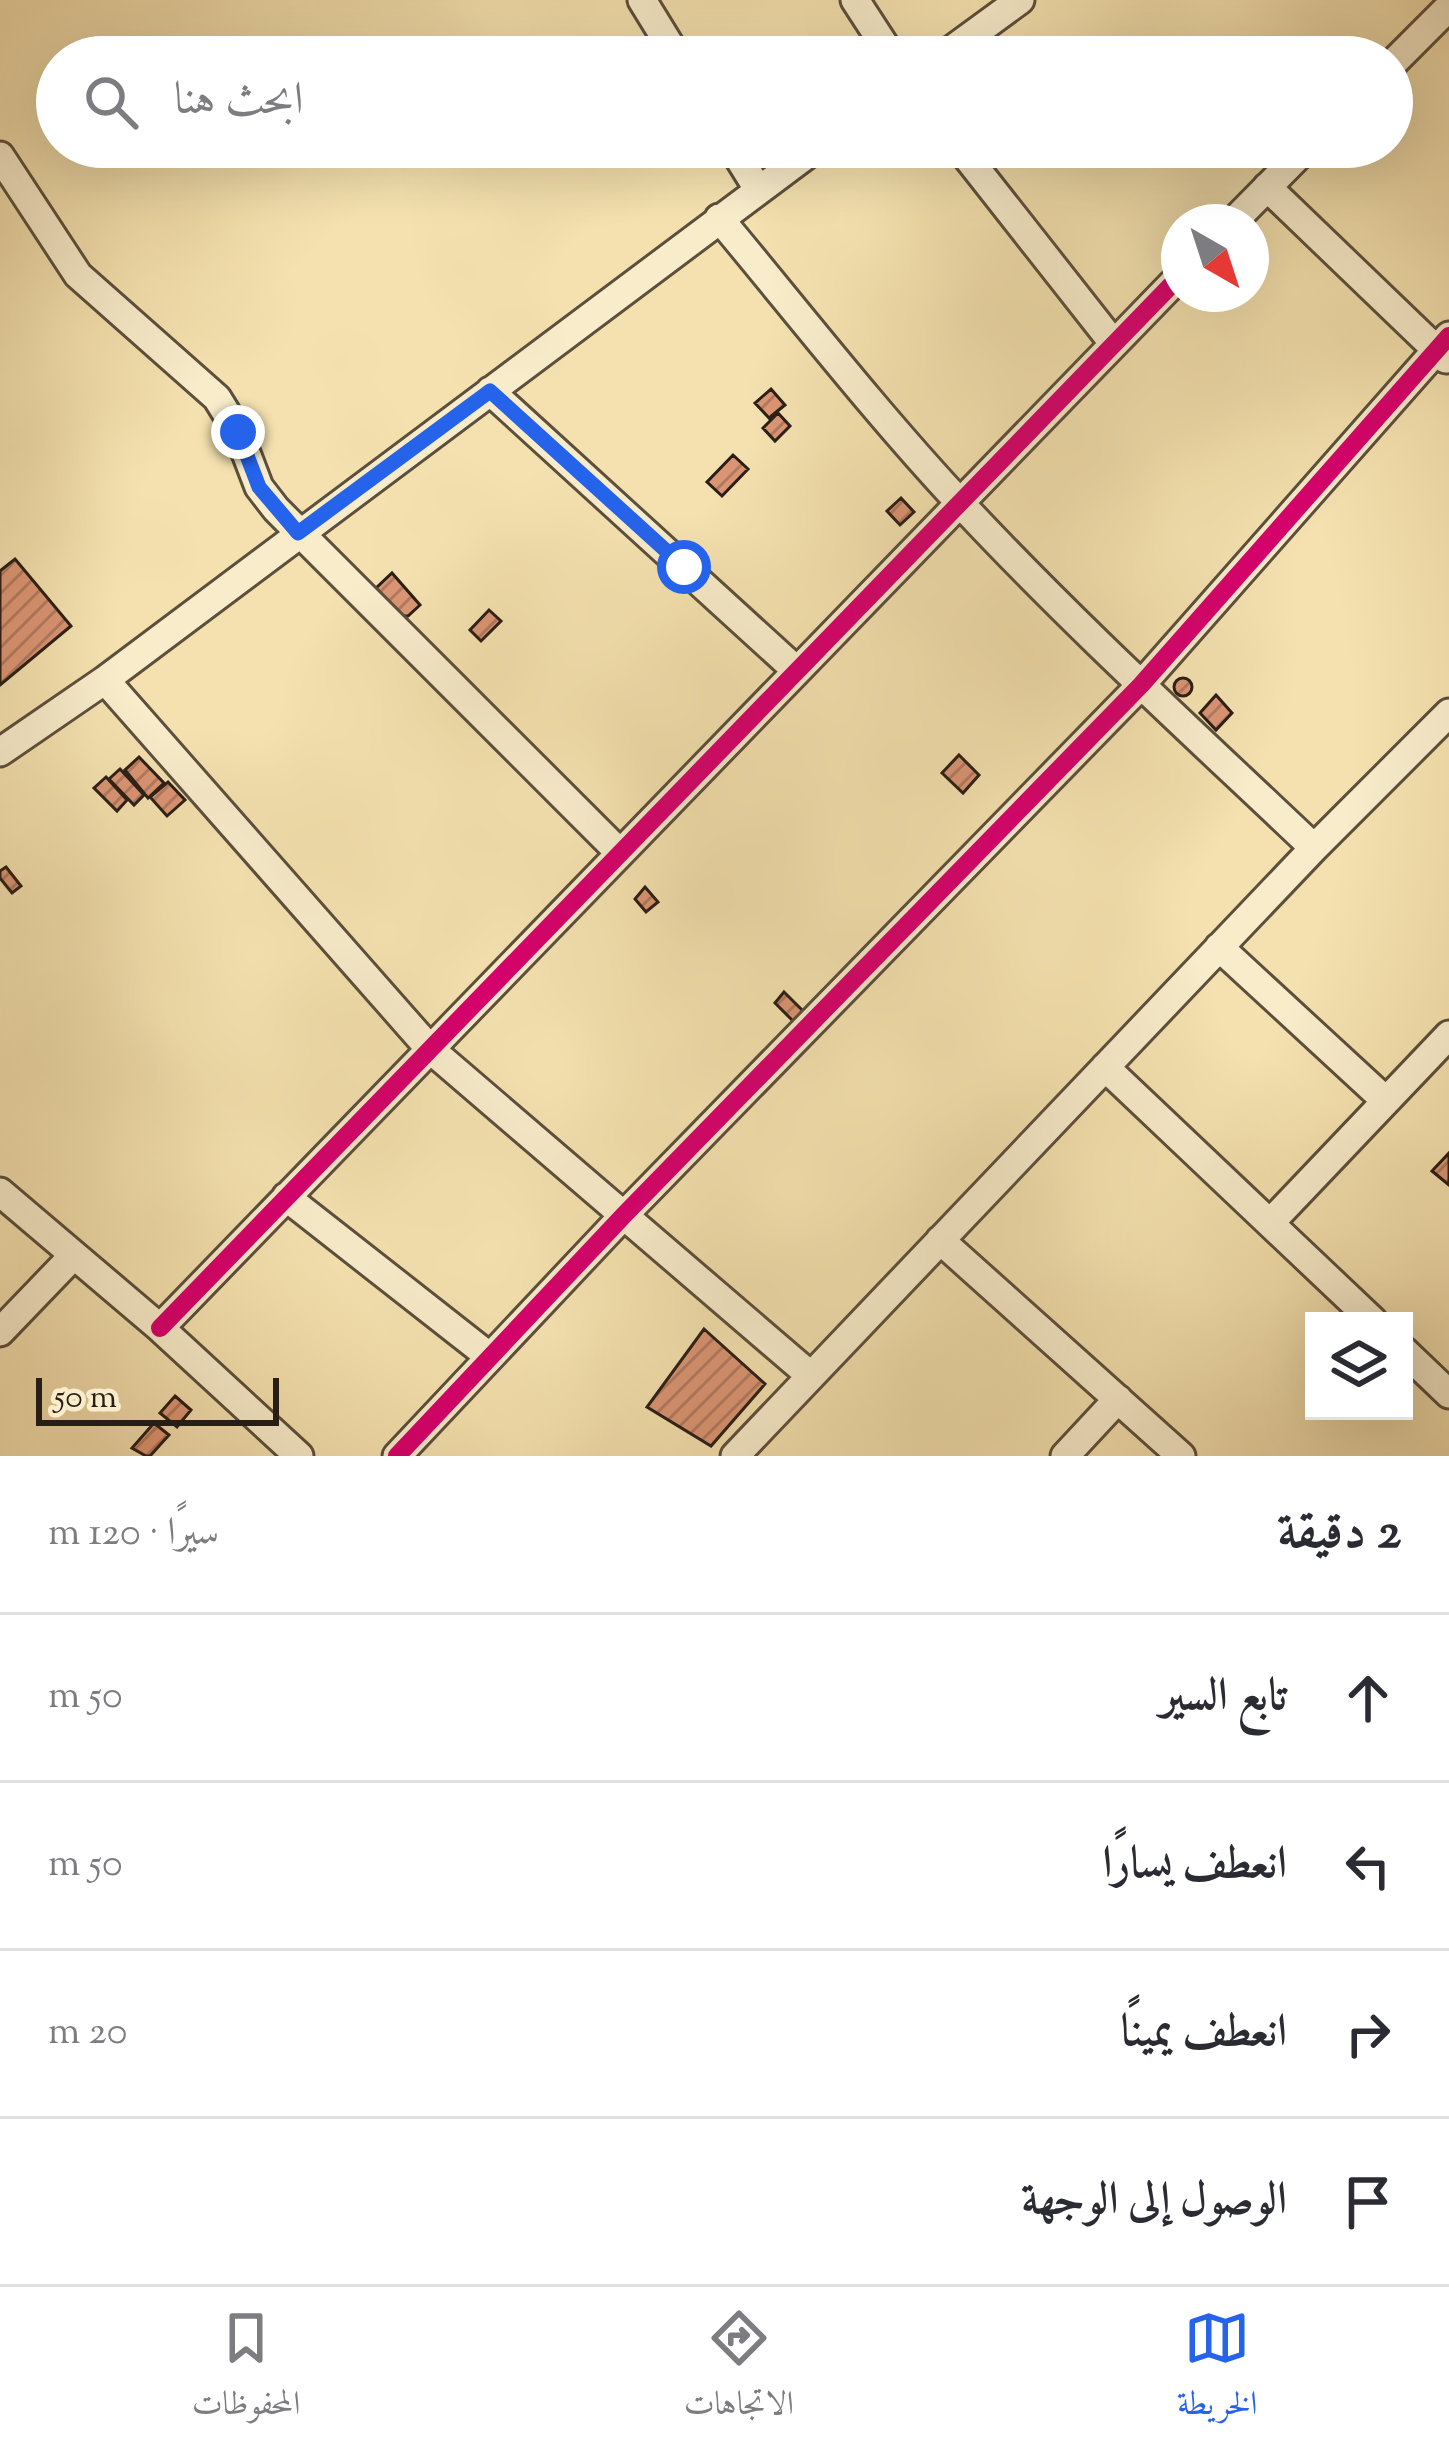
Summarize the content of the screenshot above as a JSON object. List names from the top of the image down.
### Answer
{
  "scale_bar": "50 m",
  "north": "bottom right",
  "page": {
    "search": "ابحث هنا",
    "scale": "50 m",
    "heading": ["2 دقيقة", "سيرًا · 120 m"],
    "list": [
      ["تابع السير", "50 m"],
      ["انعطف يسارًا", "50 m"],
      ["انعطف يمينًا", "20 m"],
      "الوصول إلى الوجهة"
    ],
    "nav": ["الخريطة", "الاتجاهات", "المحفوظات"]
  }
}
